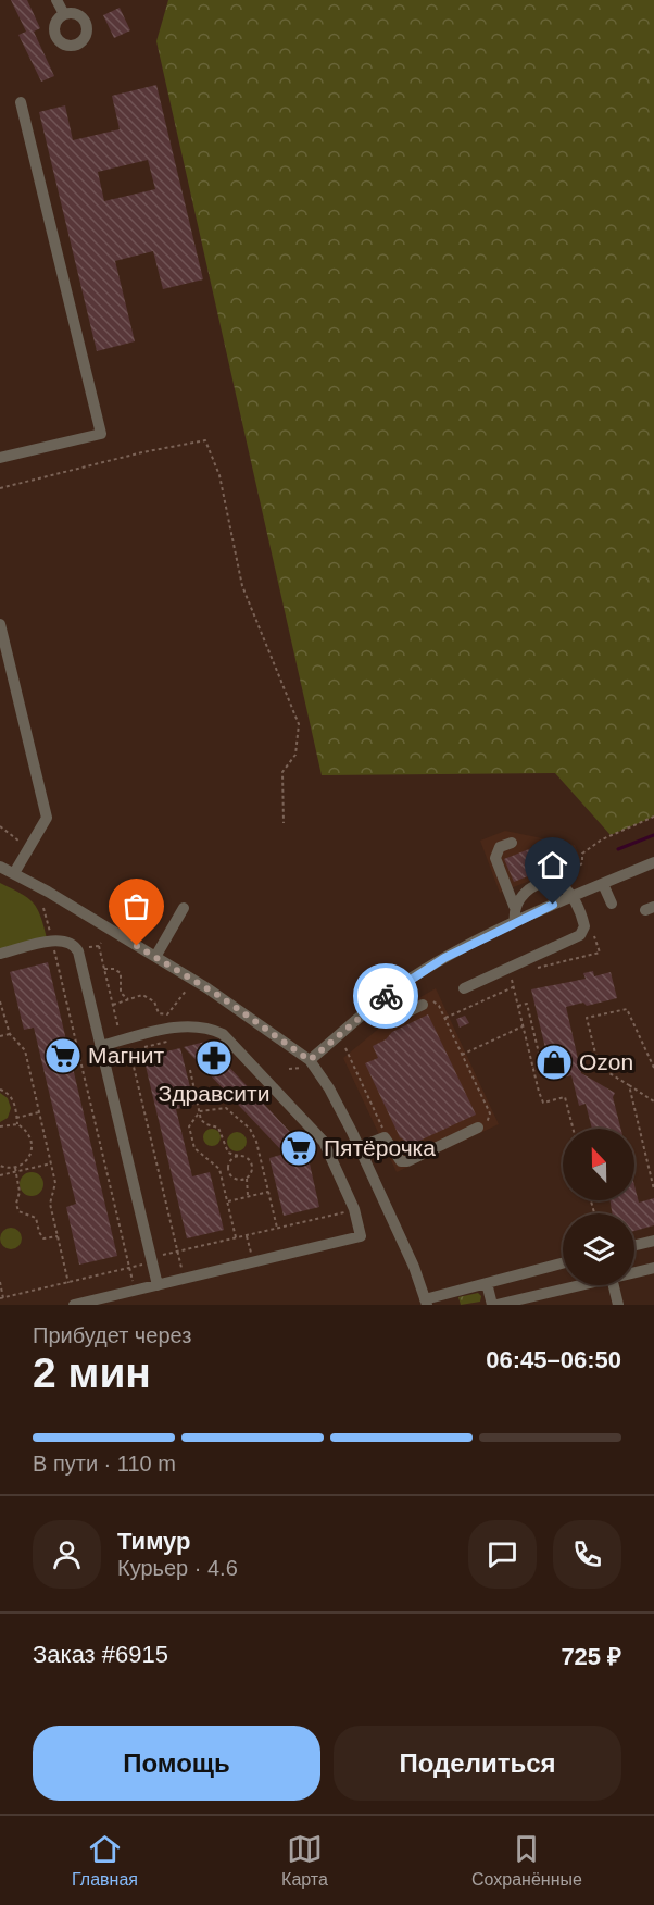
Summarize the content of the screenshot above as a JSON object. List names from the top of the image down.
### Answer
{
  "places": {
    "supermarket": ["Магнит", "Пятёрочка"],
    "pharmacy": ["Здравсити"],
    "shop": ["Ozon"]
  },
  "north": "top",
  "page": {
    "heading": ["2 мин", "Прибудет через", "06:45–06:50"],
    "panel": [
      "Тимур",
      "Курьер · 4.6",
      "Заказ #6915",
      "725 ₽"
    ],
    "bar": "В пути · 110 m",
    "buttons": ["Помощь", "Поделиться"],
    "tabs": ["Главная", "Карта", "Сохранённые"]
  }
}
